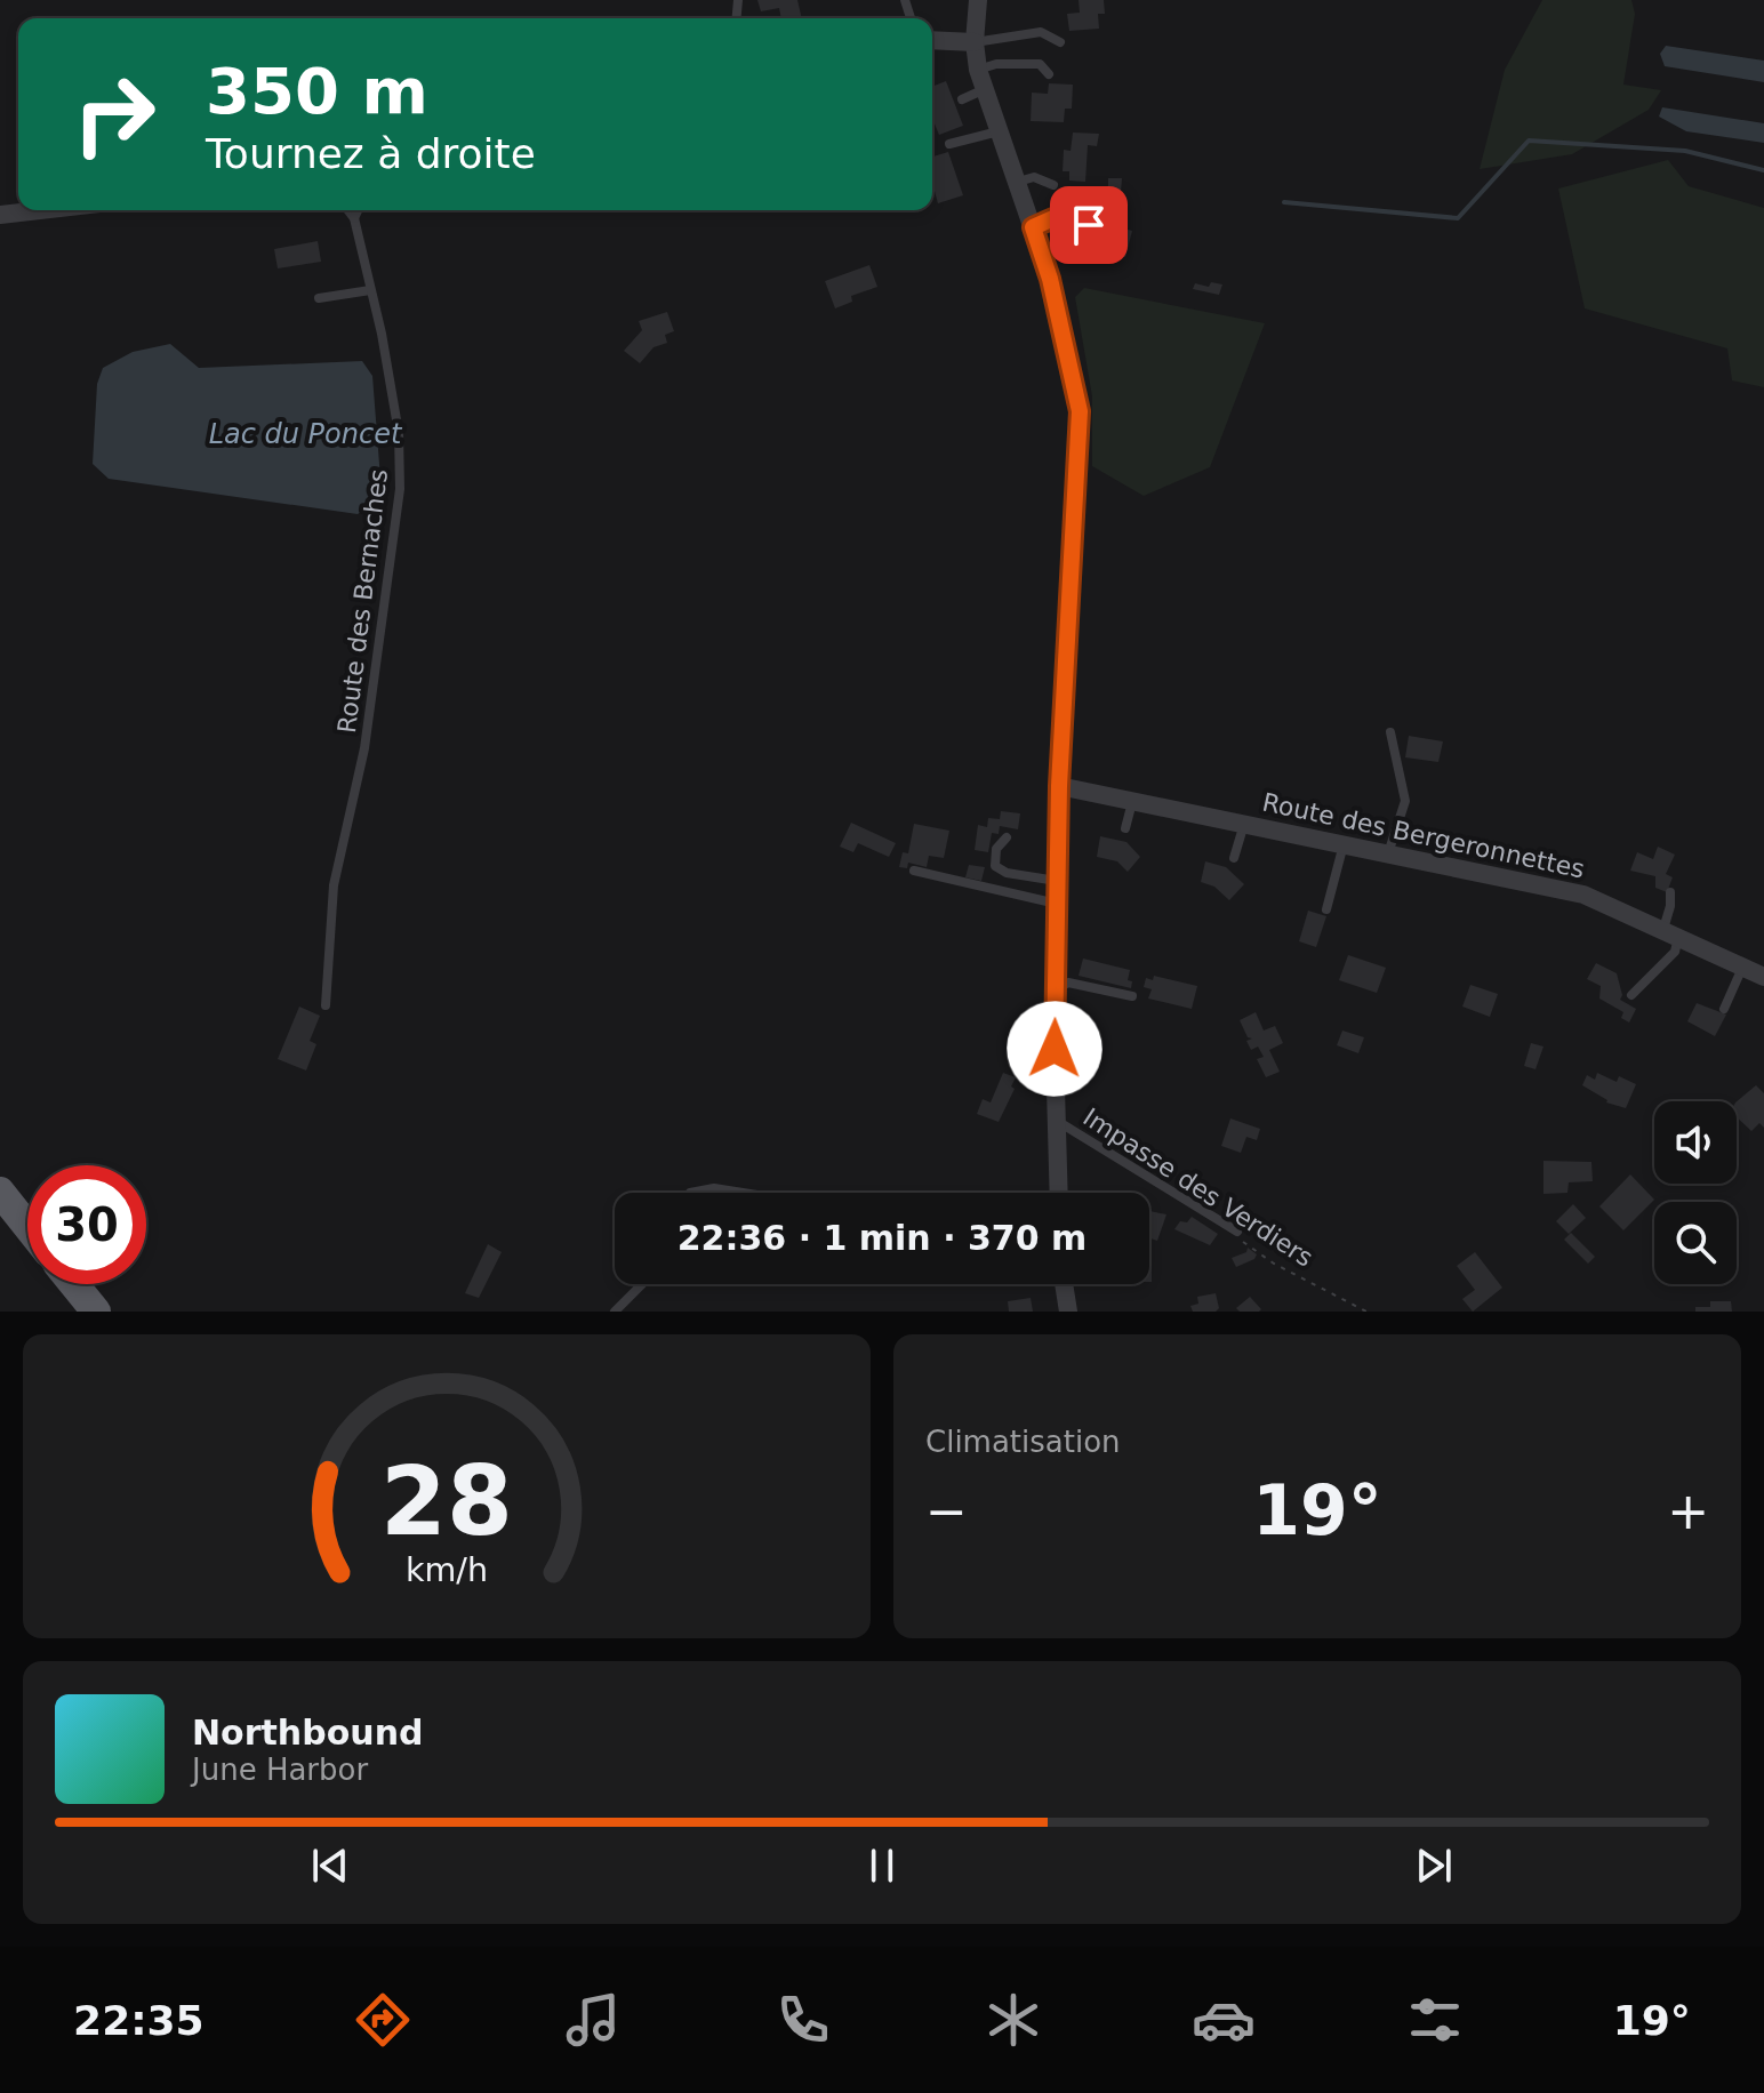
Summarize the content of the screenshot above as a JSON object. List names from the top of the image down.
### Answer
{
  "streets": {
    "street": ["Route des Bergeronnettes"],
    "lane": ["Route des Bernaches", "Impasse des Verdiers"]
  },
  "water": ["Lac du Poncet"],
  "page": {
    "turn": ["350 m", "Tournez à droite"],
    "limit": "30",
    "trip": "22:36 · 1 min · 370 m",
    "tile": "Climatisation",
    "heat": ["−", "19°", "+"],
    "song": ["Northbound", "June Harbor"],
    "tabs": ["22:35", "19°"],
    "gauge": ["28", "km/h"]
  }
}
